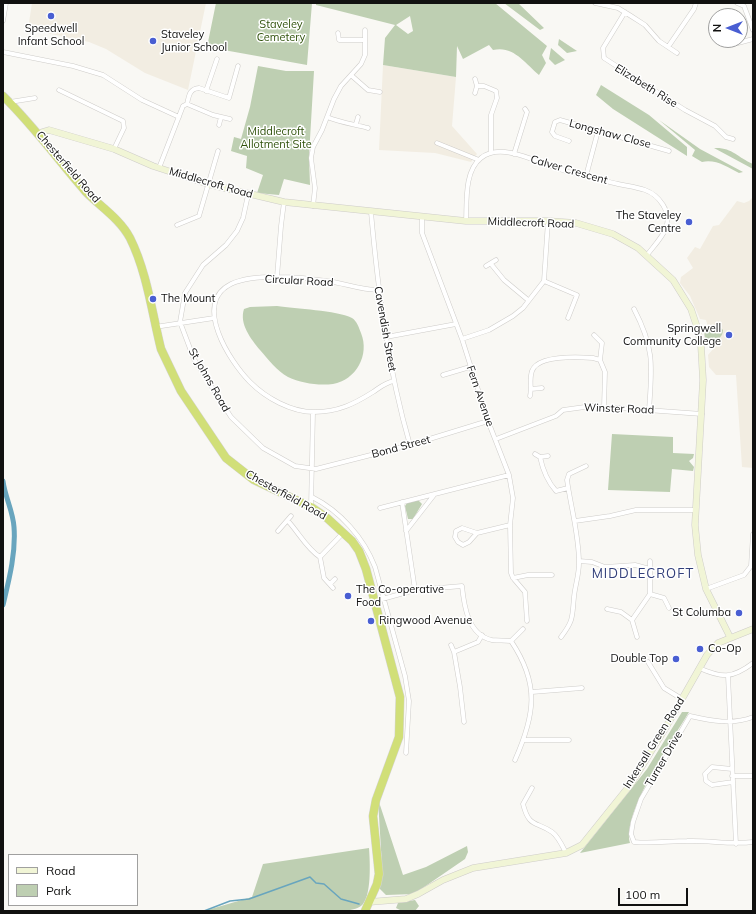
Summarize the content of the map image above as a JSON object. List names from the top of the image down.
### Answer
{
  "streets": {
    "highway": ["Chesterfield Road"],
    "street": [
      "Elizabeth Rise",
      "Longshaw Close",
      "Calver Crescent",
      "Middlecroft Road",
      "Circular Road",
      "Cavendish Street",
      "St Johns Road",
      "Fern Avenue",
      "Winster Road",
      "Bond Street",
      "Inkersall Green Road",
      "Turner Drive"
    ]
  },
  "crossings": [
    ["Chesterfield Road", "Middlecroft Road"],
    ["Chesterfield Road", "Inkersall Green Road"],
    ["Calver Crescent", "Middlecroft Road"],
    ["Middlecroft Road", "Cavendish Street"],
    ["Middlecroft Road", "Fern Avenue"],
    ["Middlecroft Road", "Winster Road"],
    ["Middlecroft Road", "Inkersall Green Road"],
    ["Circular Road", "Cavendish Street"],
    ["Cavendish Street", "Bond Street"],
    ["St Johns Road", "Bond Street"],
    ["Fern Avenue", "Winster Road"],
    ["Fern Avenue", "Bond Street"]
  ],
  "districts": ["MIDDLECROFT"],
  "parks": ["Staveley Cemetery", "Middlecroft Allotment Site"],
  "places": [
    "Speedwell Infant School",
    "Staveley Junior School",
    "The Staveley Centre",
    "The Mount",
    "Springwell Community College",
    "The Co-operative Food",
    "St Columba",
    "Ringwood Avenue",
    "Co-Op",
    "Double Top"
  ],
  "legend": ["Road", "Park"],
  "scale_bar": "100 m",
  "north": "left"
}
